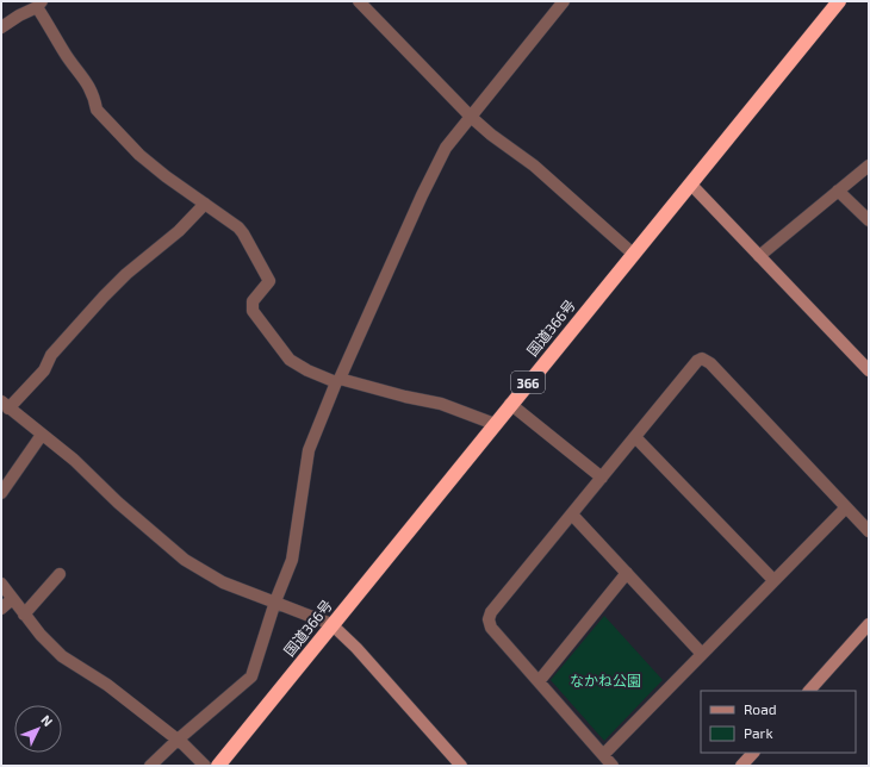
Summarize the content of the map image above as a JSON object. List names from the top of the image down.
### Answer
{
  "streets": {
    "highway": ["国道366号", "366"]
  },
  "parks": ["なかね公園"],
  "legend": ["Road", "Park"],
  "north": "top right"
}
